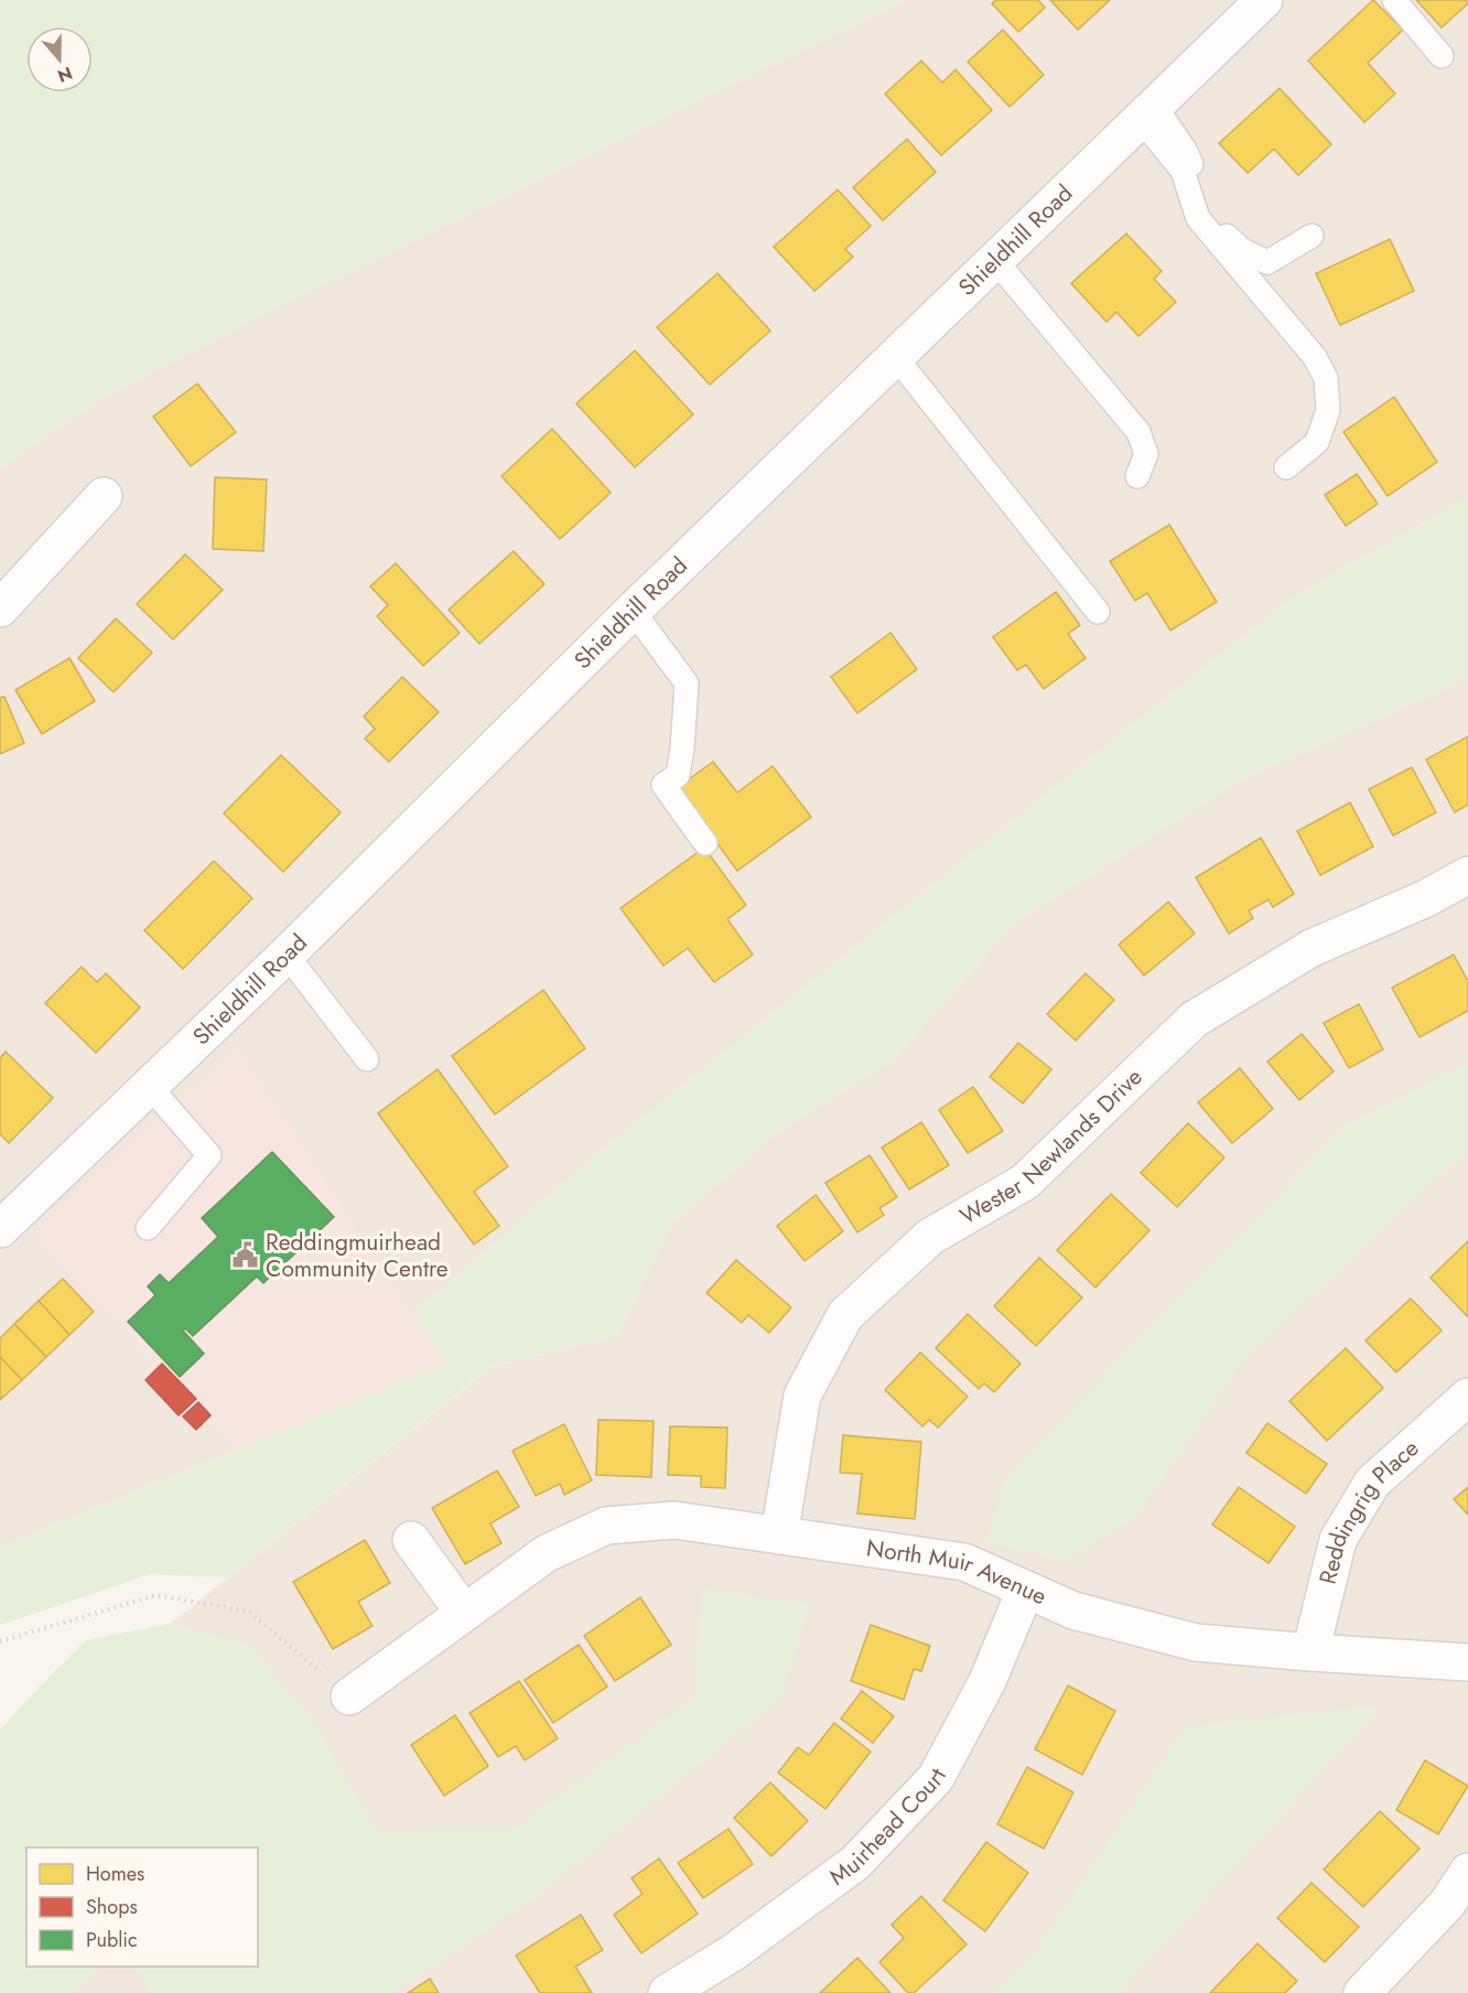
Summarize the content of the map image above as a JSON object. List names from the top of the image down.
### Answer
{
  "streets": {
    "street": [
      "Shieldhill Road",
      "Wester Newlands Drive",
      "Reddingrig Place",
      "North Muir Avenue",
      "Muirhead Court"
    ]
  },
  "crossings": [
    ["Wester Newlands Drive", "North Muir Avenue"],
    ["Reddingrig Place", "North Muir Avenue"],
    ["North Muir Avenue", "Muirhead Court"]
  ],
  "places": {
    "public building": ["Reddingmuirhead Community Centre"]
  },
  "legend": ["Homes", "Shops", "Public"],
  "north": "bottom"
}
